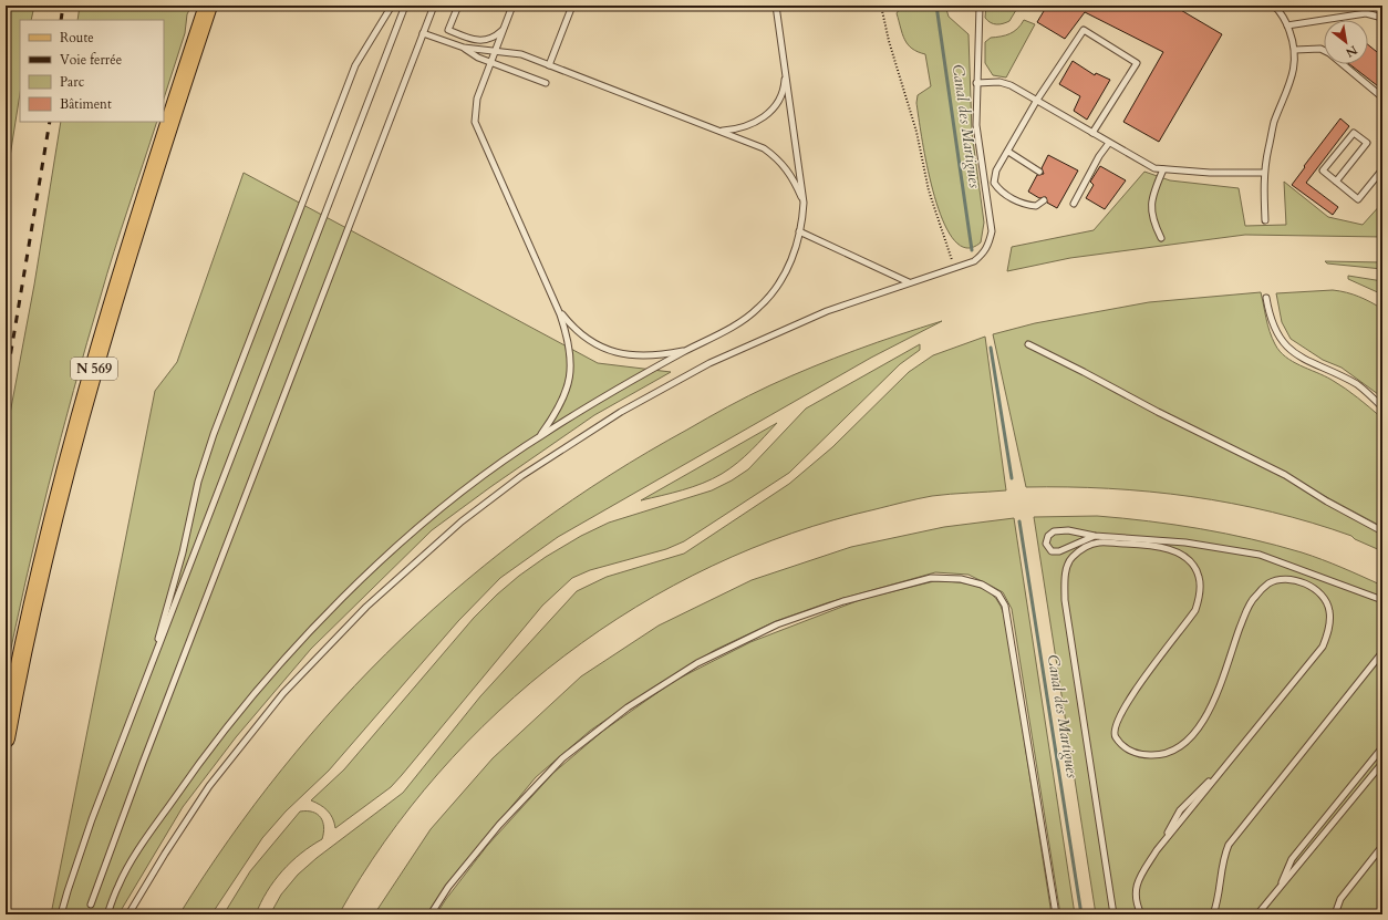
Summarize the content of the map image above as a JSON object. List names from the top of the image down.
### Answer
{
  "streets": {
    "main road": ["N 569"]
  },
  "water": ["Canal des Martigues"],
  "legend": [
    "Route",
    "Voie ferrée",
    "Parc",
    "Bâtiment"
  ],
  "north": "bottom right"
}
